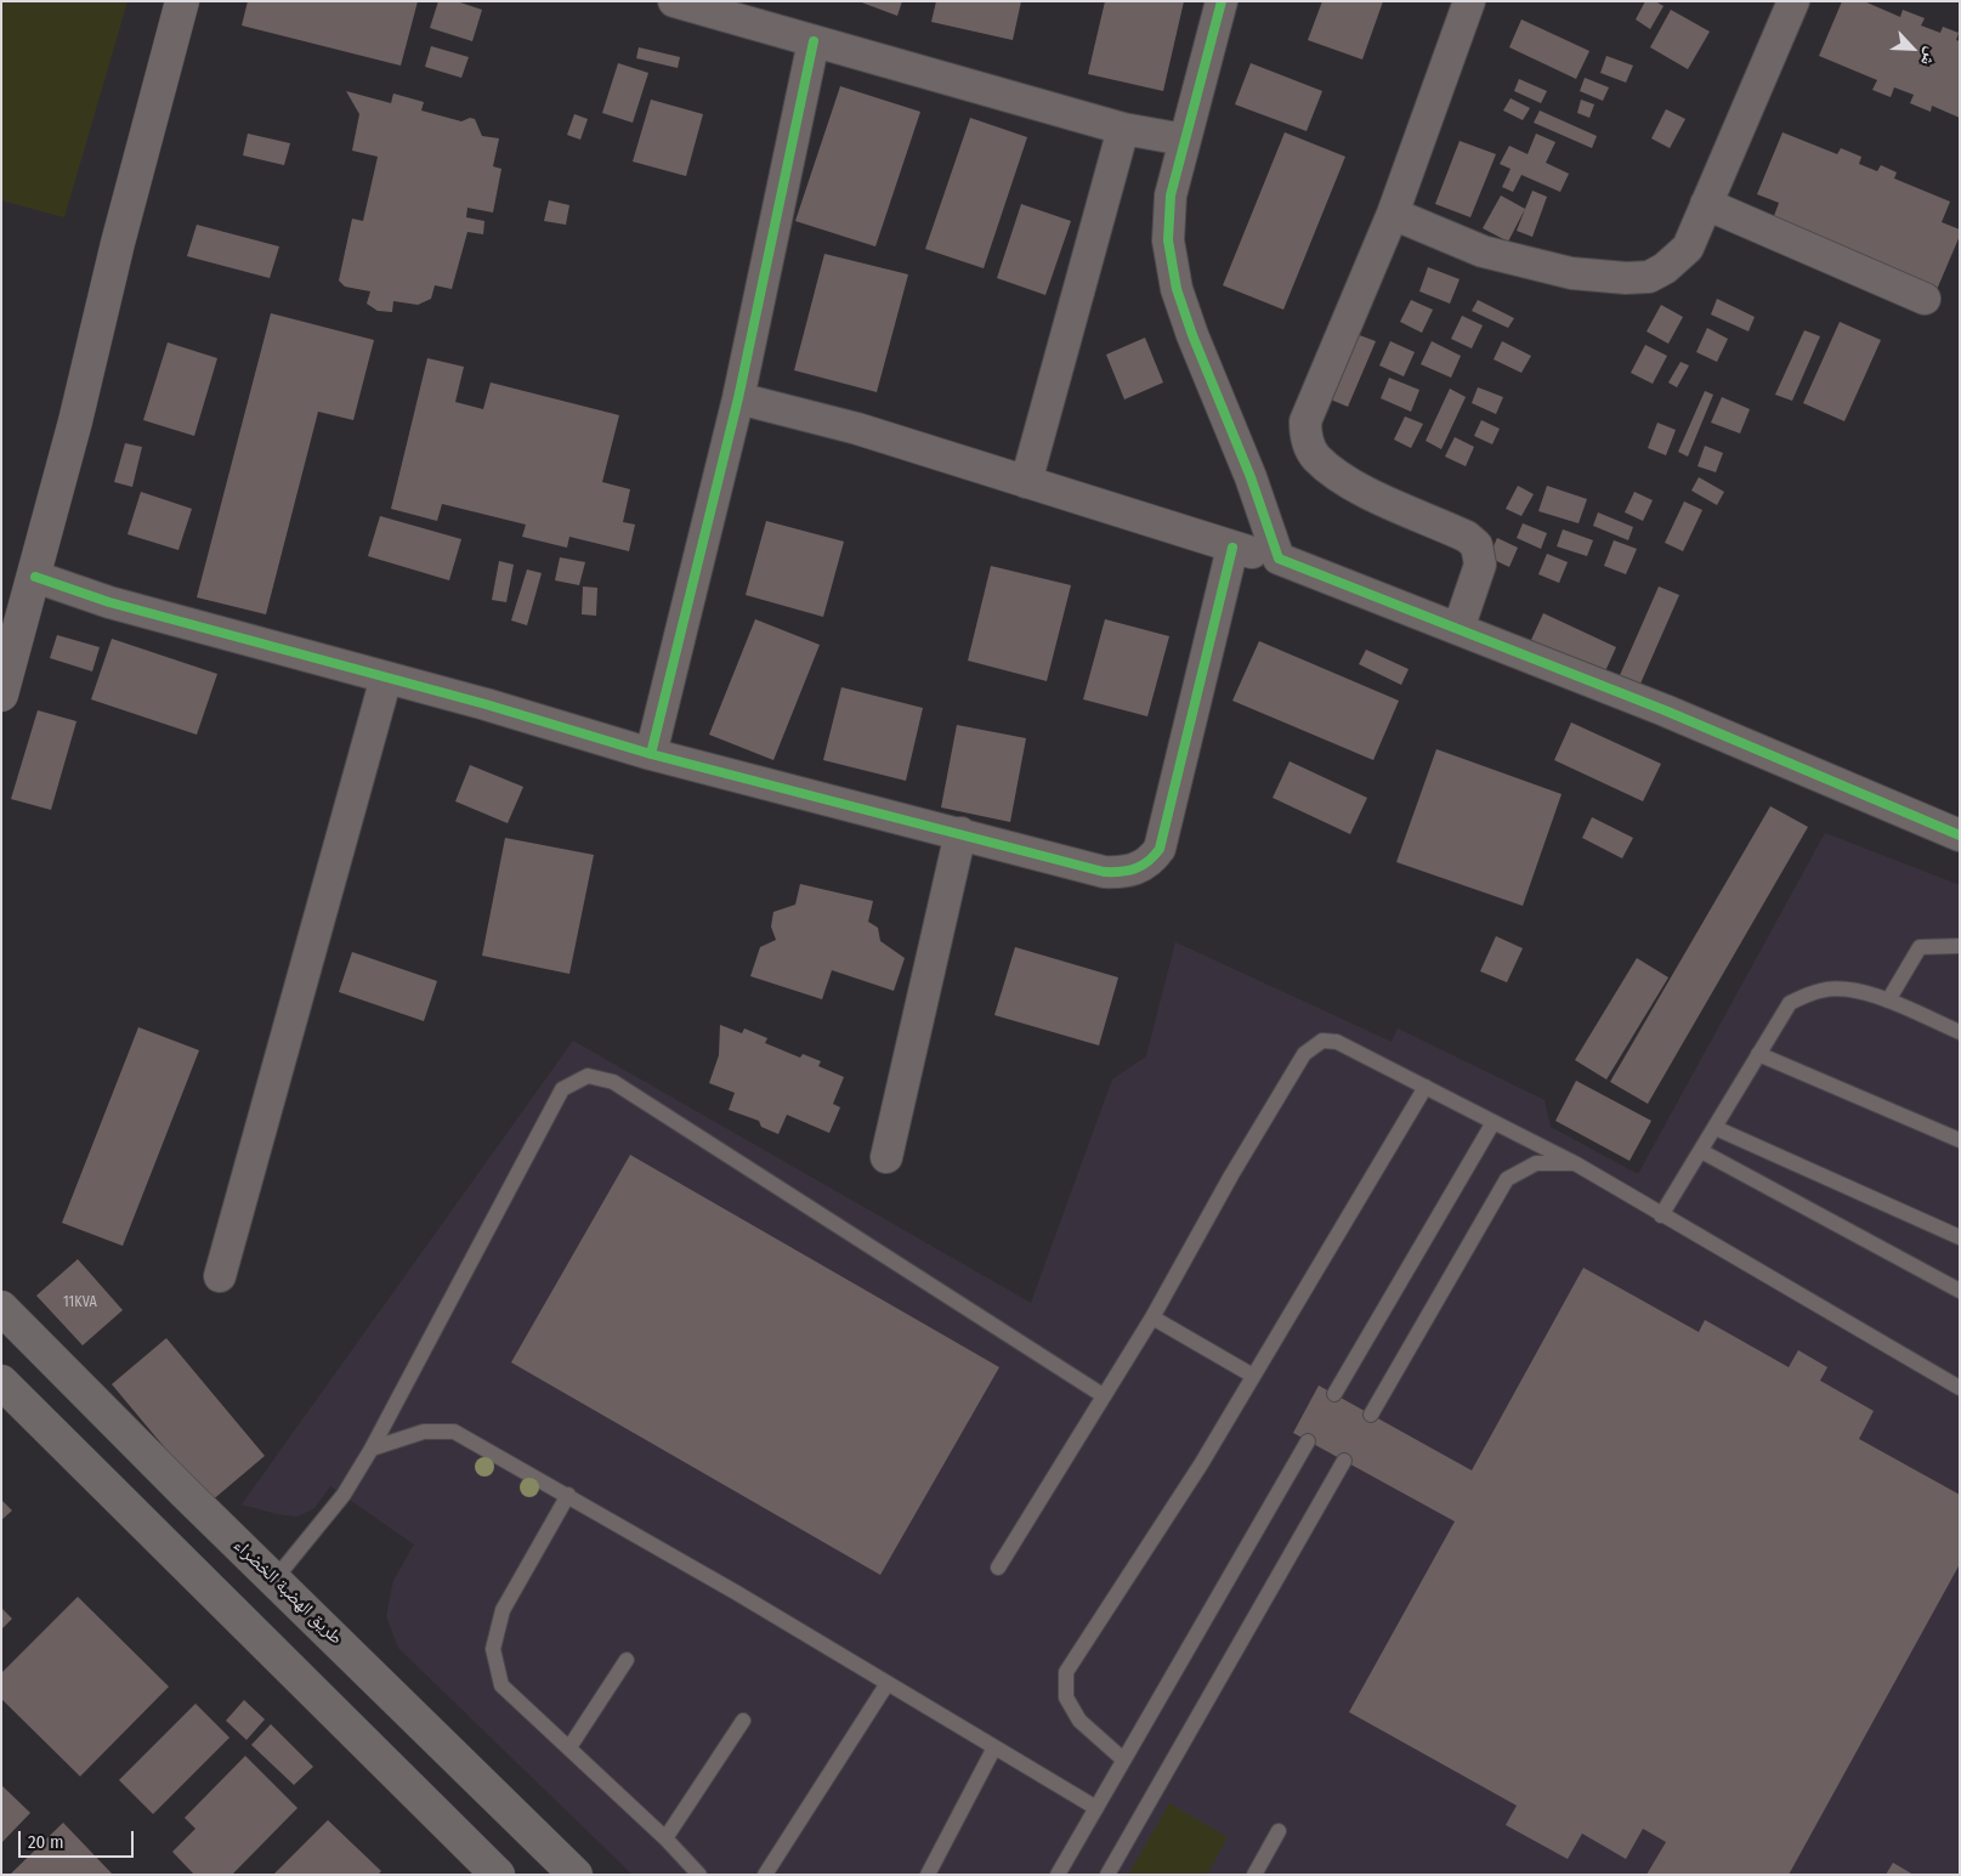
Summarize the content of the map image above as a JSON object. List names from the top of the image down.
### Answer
{
  "streets": {
    "main road": ["طريق الهضبة الخضراء"]
  },
  "house_numbers": ["11KVA"],
  "scale_bar": "20 m",
  "north": "bottom right"
}
